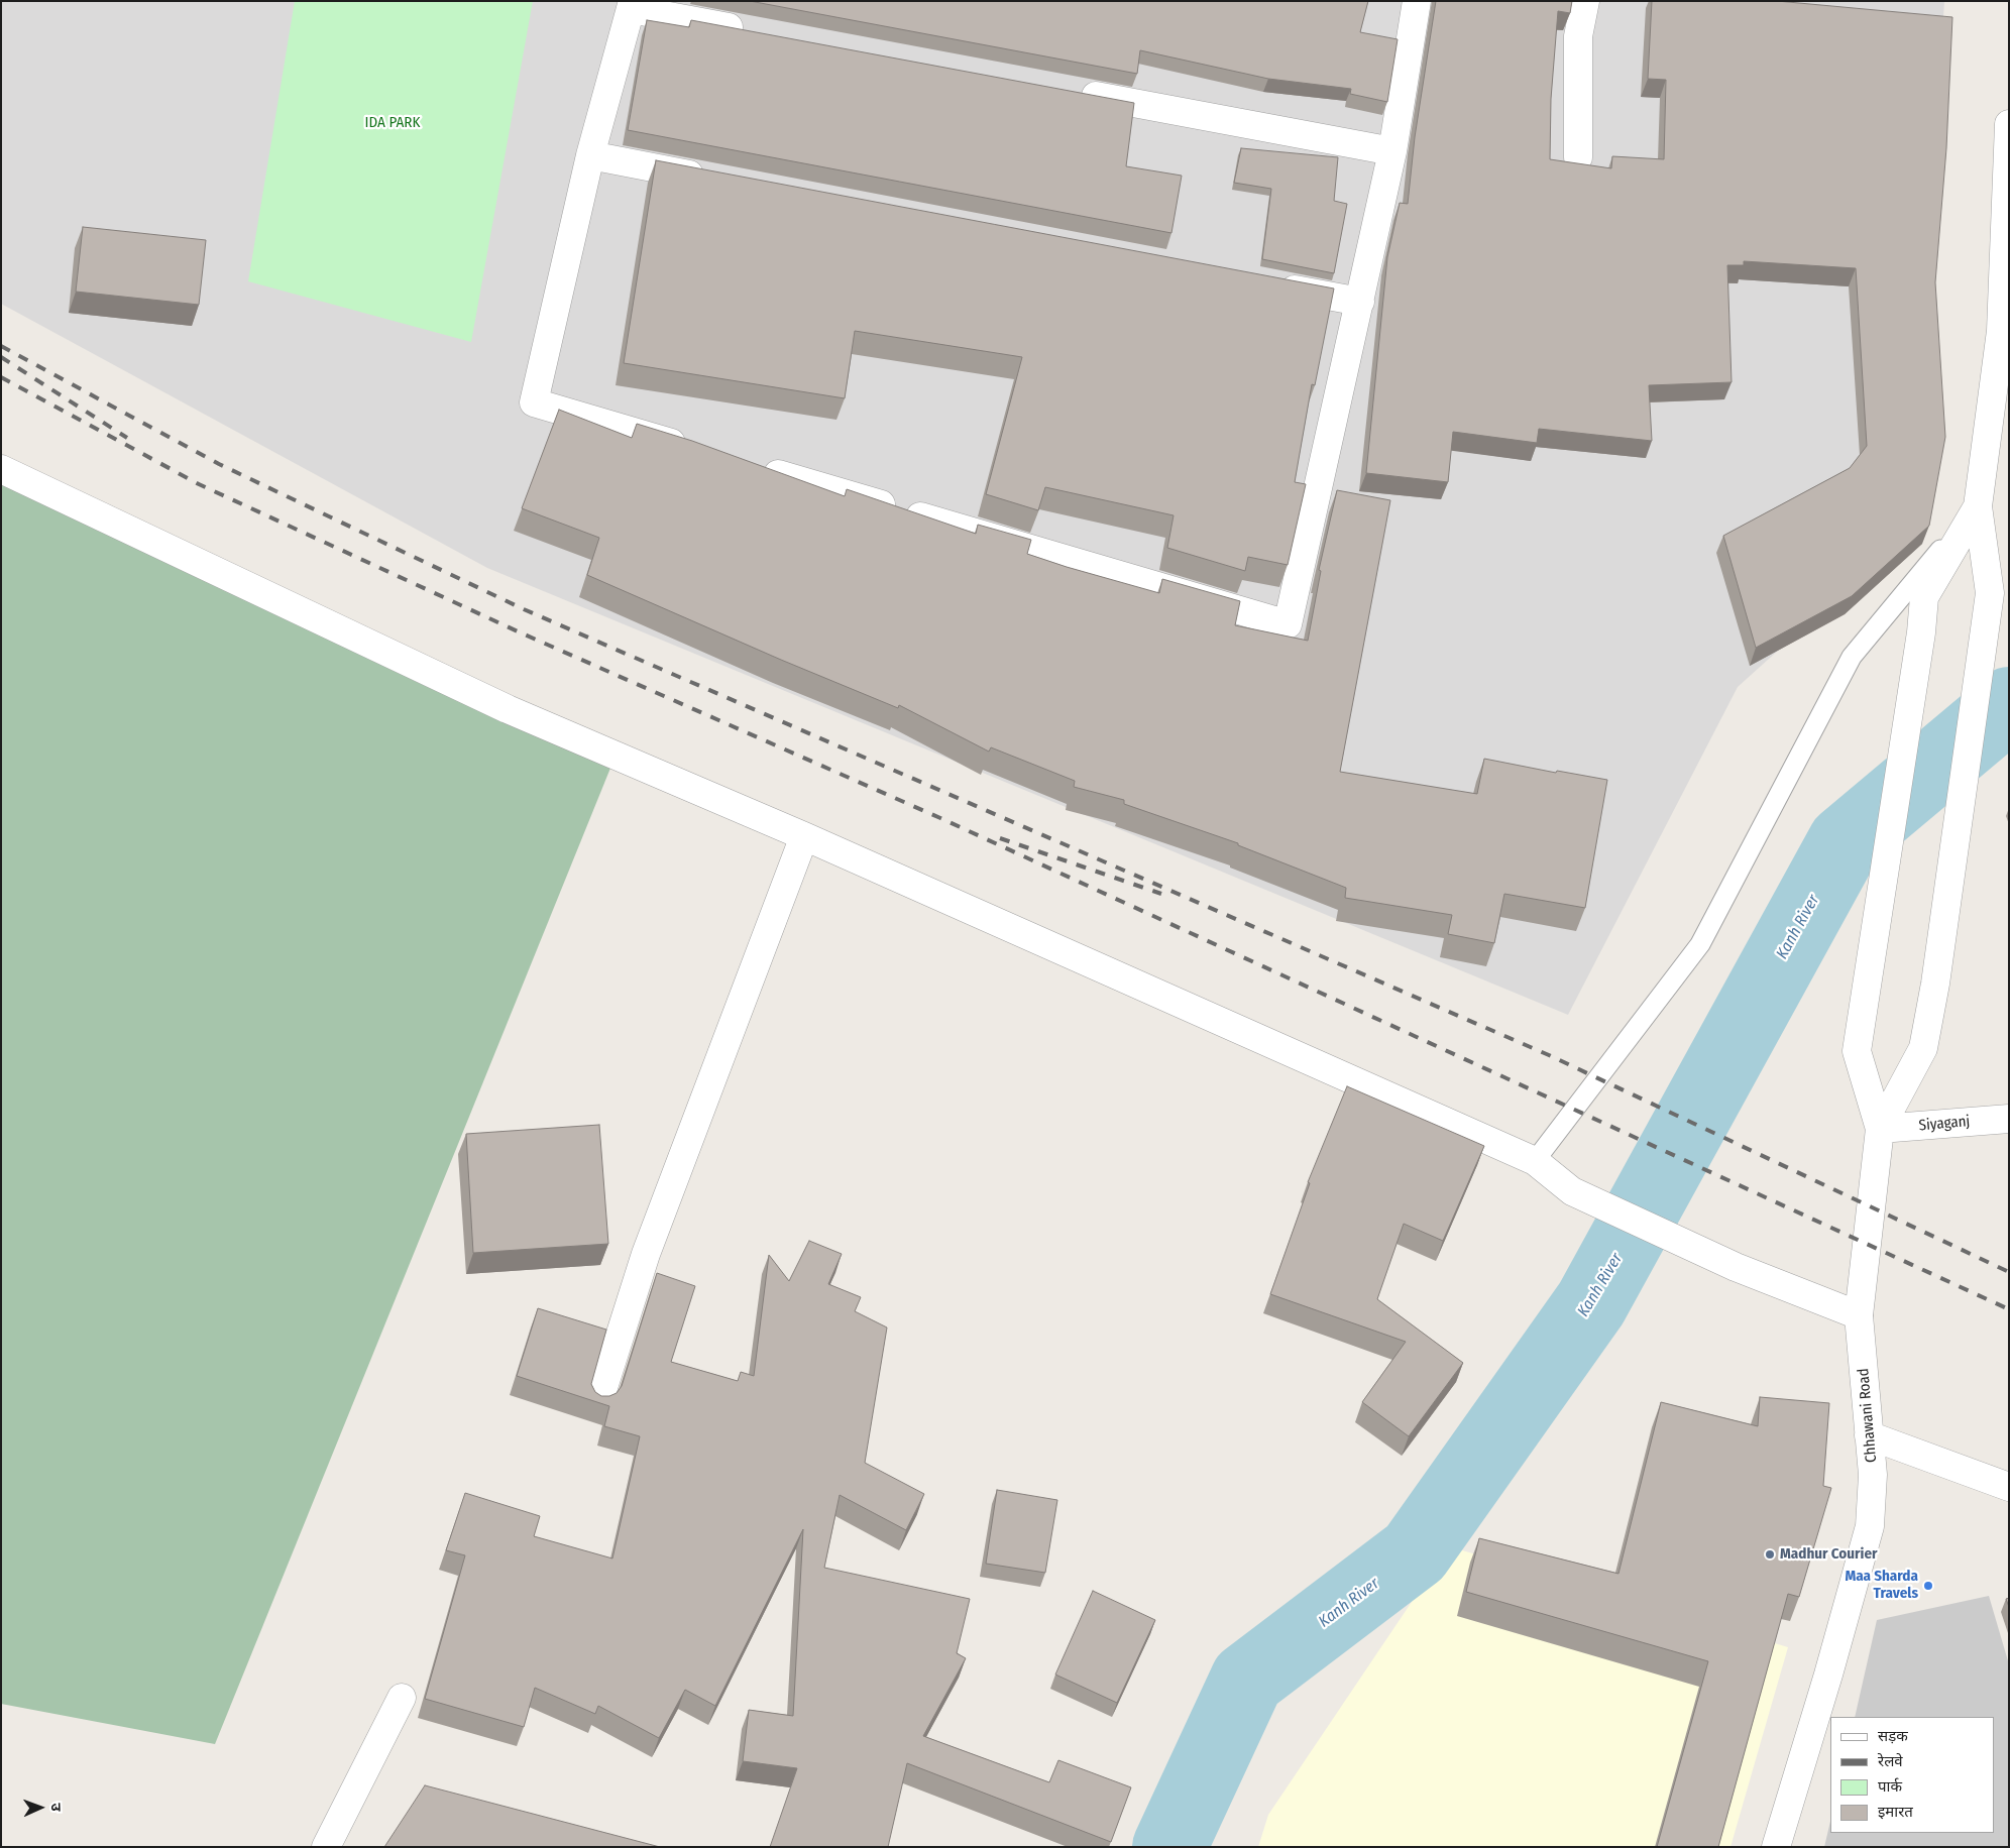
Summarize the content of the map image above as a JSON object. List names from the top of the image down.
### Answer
{
  "streets": {
    "street": ["Siyaganj", "Chhawani Road"]
  },
  "crossings": [
    ["Siyaganj", "Chhawani Road"]
  ],
  "water": ["Kanh River"],
  "parks": ["IDA PARK"],
  "places": ["Madhur Courier", "Maa Sharda Travels"],
  "legend": [
    "सड़क",
    "रेलवे",
    "पार्क",
    "इमारत"
  ],
  "north": "right"
}
